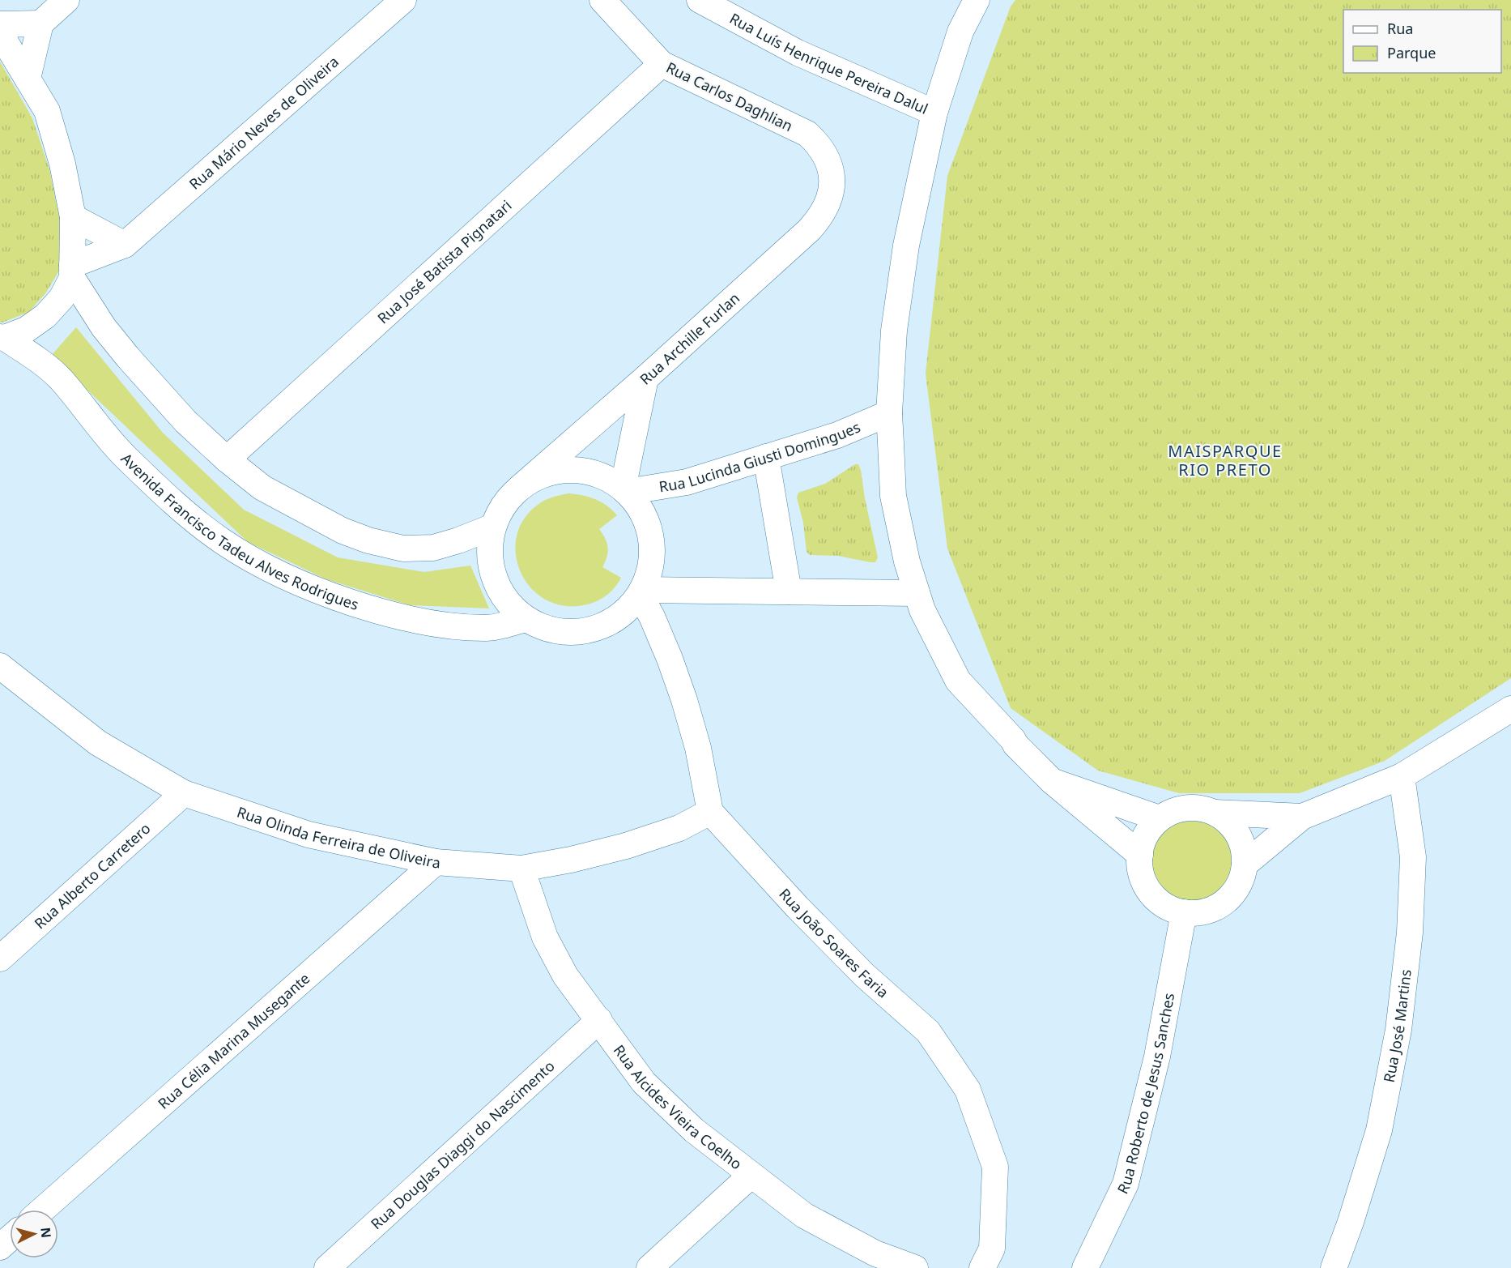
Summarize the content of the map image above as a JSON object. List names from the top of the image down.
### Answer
{
  "streets": {
    "street": [
      "Rua Luís Henrique Pereira Dalul",
      "Rua Carlos Daghlian",
      "Rua Mário Neves de Oliveira",
      "Rua José Batista Pignatari",
      "Rua Archille Furlan",
      "Rua Lucinda Giusti Domingues",
      "Avenida Francisco Tadeu Alves Rodrigues",
      "Rua Olinda Ferreira de Oliveira",
      "Rua Alberto Carretero",
      "Rua João Soares Faria",
      "Rua José Martins",
      "Rua Célia Marina Musegante",
      "Rua Roberto de Jesus Sanches",
      "Rua Alcides Vieira Coelho",
      "Rua Douglas Diaggi do Nascimento"
    ]
  },
  "crossings": [
    ["Rua Carlos Daghlian", "Rua José Batista Pignatari"],
    ["Rua Carlos Daghlian", "Rua Archille Furlan"],
    ["Rua Archille Furlan", "Rua Lucinda Giusti Domingues"],
    ["Rua Archille Furlan", "Avenida Francisco Tadeu Alves Rodrigues"],
    ["Rua Lucinda Giusti Domingues", "Avenida Francisco Tadeu Alves Rodrigues"],
    ["Rua Olinda Ferreira de Oliveira", "Rua Alberto Carretero"],
    ["Rua Olinda Ferreira de Oliveira", "Rua João Soares Faria"],
    ["Rua Olinda Ferreira de Oliveira", "Rua Célia Marina Musegante"],
    ["Rua Olinda Ferreira de Oliveira", "Rua Alcides Vieira Coelho"],
    ["Rua Alcides Vieira Coelho", "Rua Douglas Diaggi do Nascimento"]
  ],
  "districts": ["MAISPARQUE RIO PRETO"],
  "legend": ["Rua", "Parque"],
  "north": "right"
}
